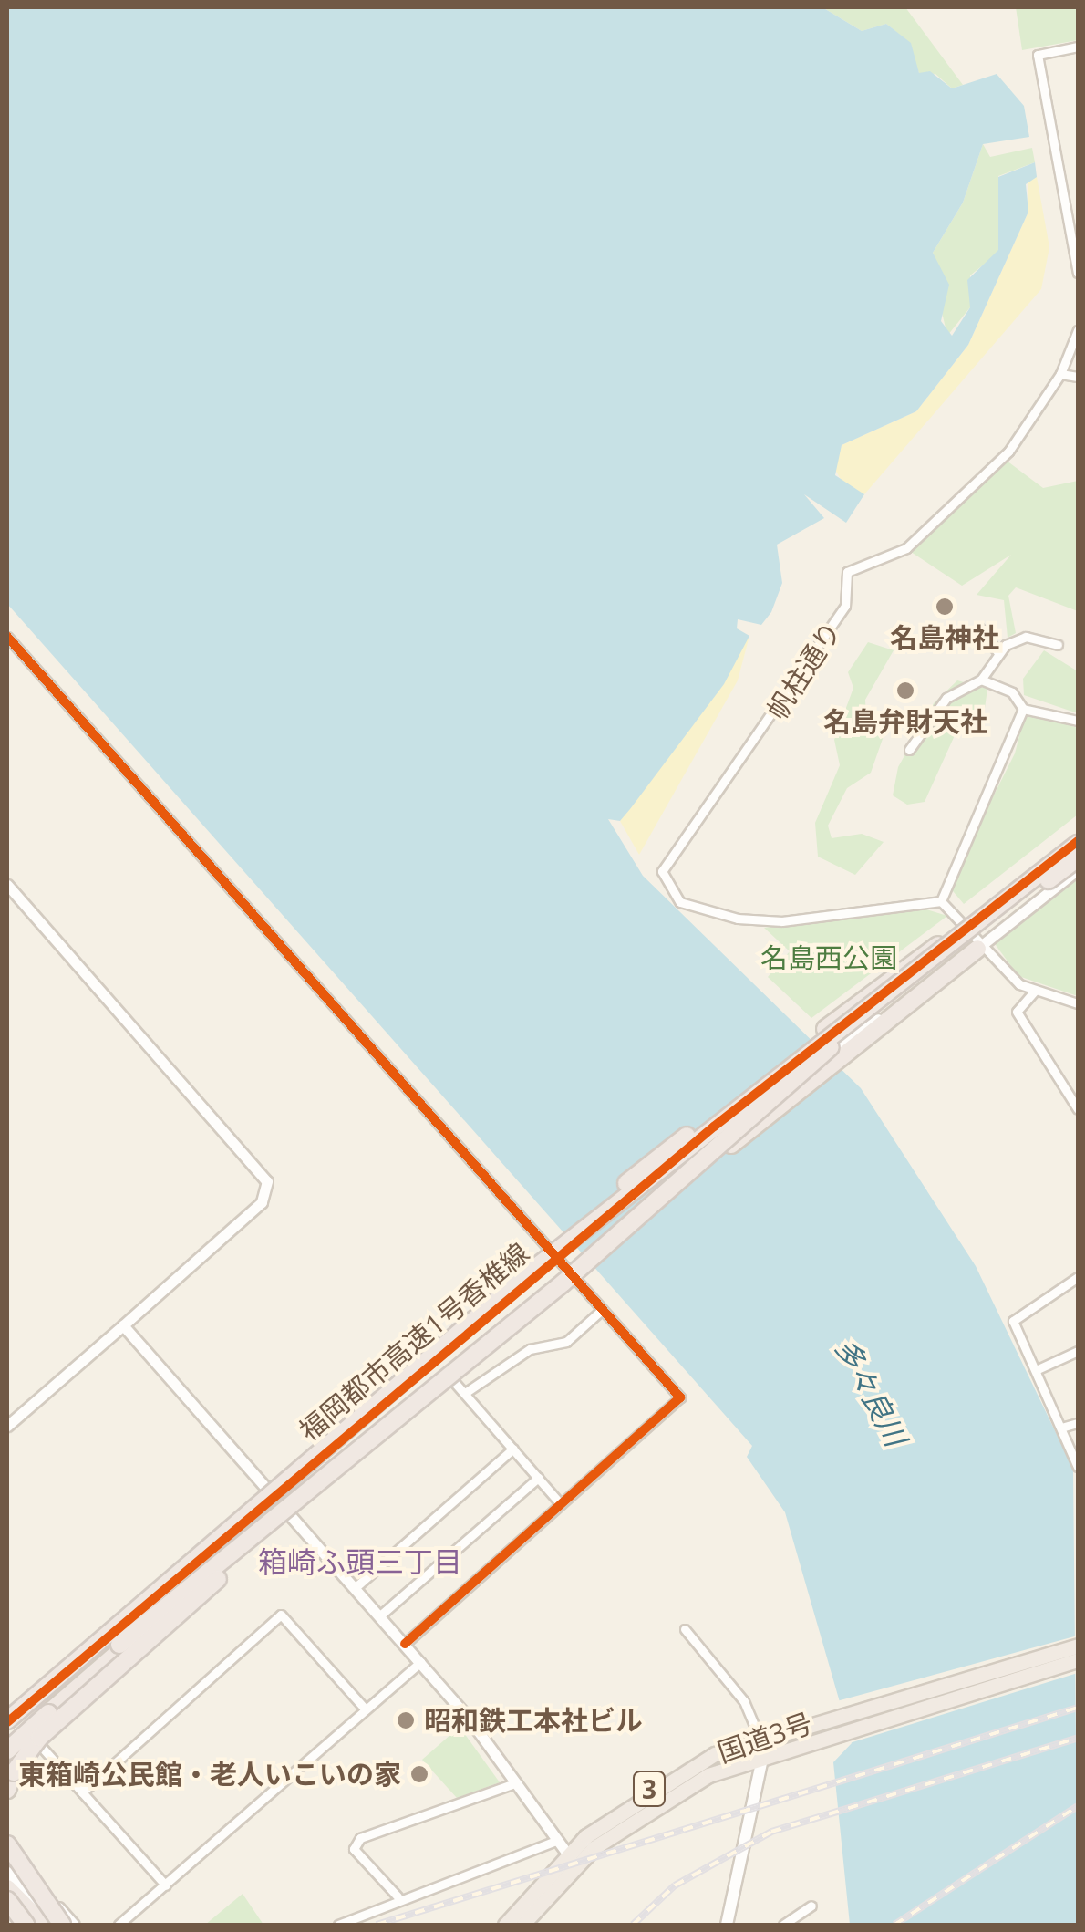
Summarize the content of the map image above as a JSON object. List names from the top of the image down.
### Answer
{
  "streets": {
    "highway": ["福岡都市高速1号香椎線", "国道3号", "3"],
    "street": ["帆柱通り"]
  },
  "districts": ["箱崎ふ頭三丁目"],
  "water": ["多々良川"],
  "parks": ["名島西公園"],
  "places": [
    "名島神社",
    "名島弁財天社",
    "昭和鉄工本社ビル",
    "東箱崎公民館・老人いこいの家"
  ]
}
